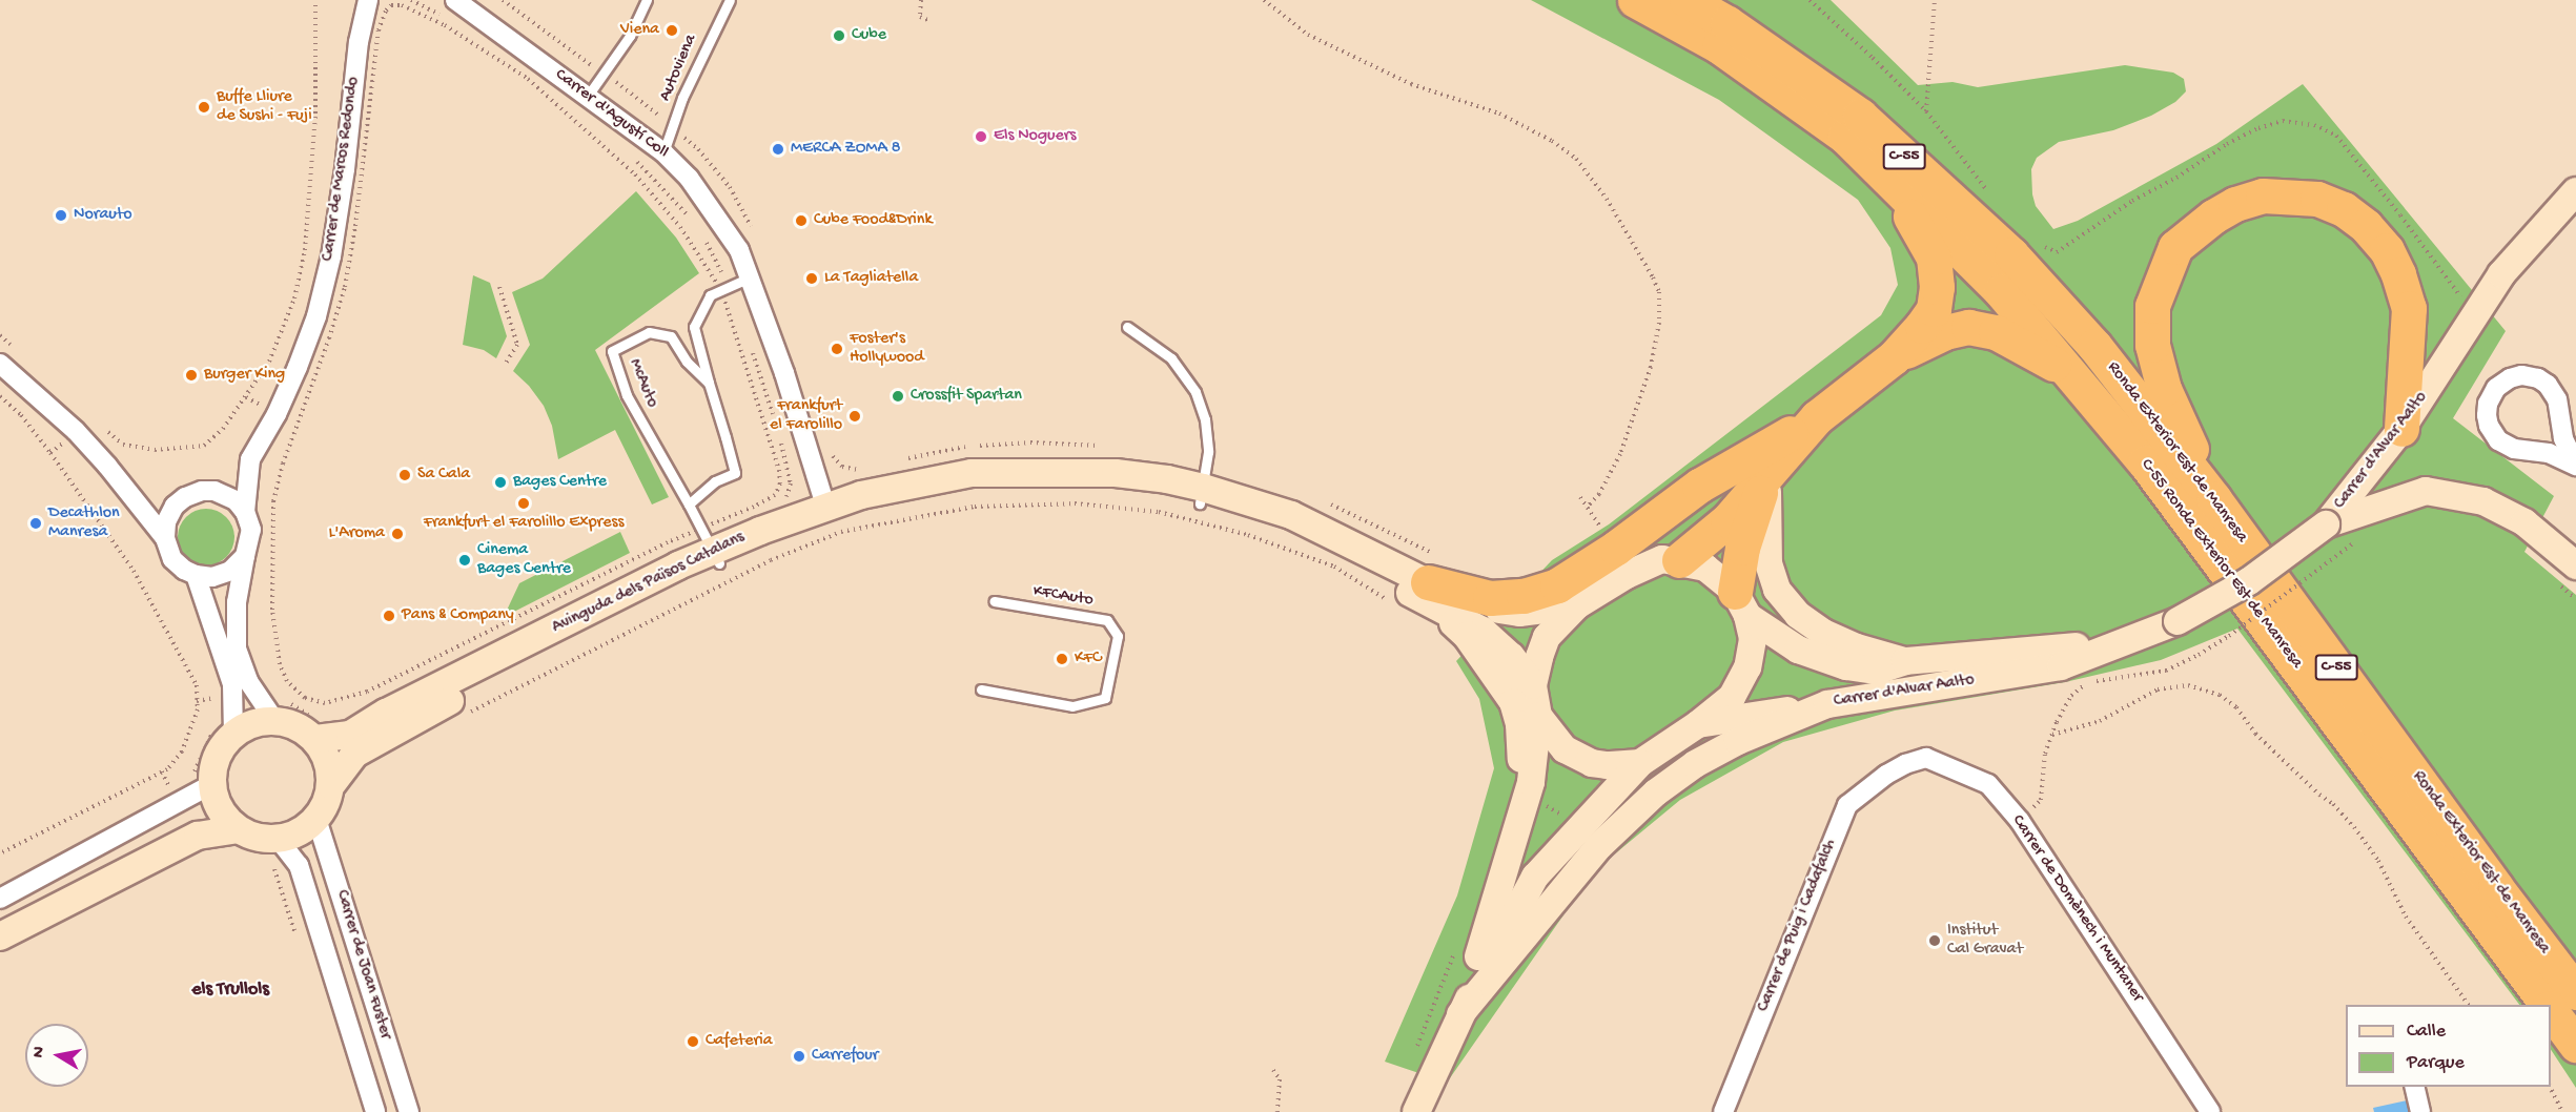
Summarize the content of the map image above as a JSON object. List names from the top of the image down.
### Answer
{
  "streets": {
    "highway": ["C-55", "Ronda Exterior Est de Manresa", "C-55 Ronda Exterior Est de Manresa"],
    "street": [
      "Carrer d'Agustí Coll",
      "Carrer de Marcos Redondo",
      "Carrer d'Alvar Aalto",
      "Avinguda dels Països Catalans",
      "Carrer de Domènech i Muntaner",
      "Carrer de Puig i Cadafalch",
      "Carrer de Joan Fuster"
    ],
    "lane": ["Autoviena", "McAuto", "KFCAuto"]
  },
  "crossings": [
    ["Autoviena", "Carrer d'Agustí Coll"],
    ["Carrer d'Agustí Coll", "Avinguda dels Països Catalans"],
    ["C-55", "C-55 Ronda Exterior Est de Manresa"],
    ["McAuto", "Avinguda dels Països Catalans"],
    ["Carrer d'Alvar Aalto", "Avinguda dels Països Catalans"],
    ["Avinguda dels Països Catalans", "Carrer de Joan Fuster"],
    ["Carrer de Domènech i Muntaner", "Carrer de Puig i Cadafalch"]
  ],
  "districts": ["els Trullols"],
  "places": [
    "Viena",
    "Cube",
    "Buffe Lliure de Sushi - Fuji",
    "Els Noguers",
    "MERCA ZOMA 8",
    "Norauto",
    "Cube Food&Drink",
    "La Tagliatella",
    "Foster's Hollywood",
    "Burger King",
    "Crossfit Spartan",
    "Frankfurt el Farolillo",
    "Sa Cala",
    "Bages Centre",
    "Frankfurt el Farolillo Express",
    "Decathlon Manresa",
    "L'Aroma",
    "Cinema Bages Centre",
    "Pans & Company",
    "KFC",
    "Institut Cal Gravat",
    "Cafeteria",
    "Carrefour"
  ],
  "legend": ["Calle", "Parque"],
  "north": "left"
}
